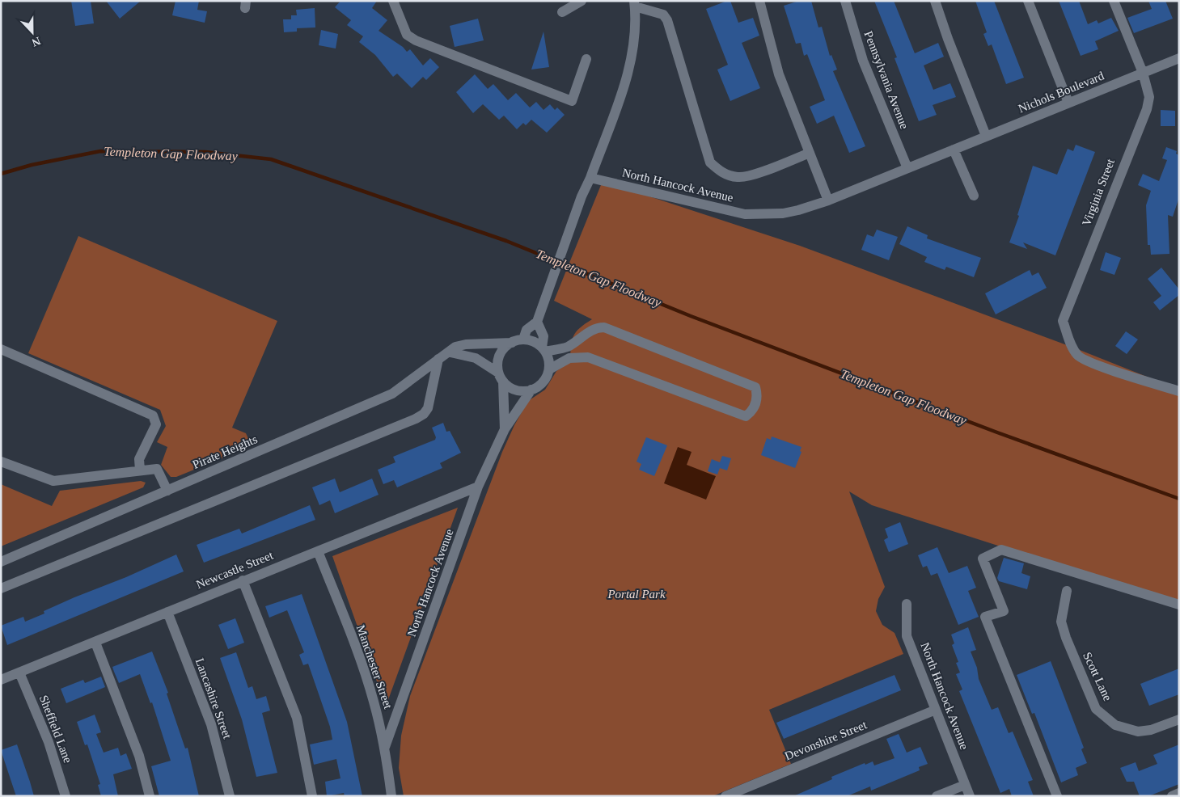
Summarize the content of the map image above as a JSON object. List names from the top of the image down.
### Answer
{
  "streets": {
    "street": [
      "Pennsylvania Avenue",
      "Nichols Boulevard",
      "North Hancock Avenue",
      "Virginia Street",
      "Pirate Heights",
      "Newcastle Street",
      "Manchester Street",
      "Scott Lane",
      "Lancashire Street",
      "Sheffield Lane",
      "Devonshire Street"
    ]
  },
  "crossings": [
    ["Pennsylvania Avenue", "Nichols Boulevard"],
    ["Nichols Boulevard", "North Hancock Avenue"],
    ["Nichols Boulevard", "Virginia Street"],
    ["North Hancock Avenue", "Pirate Heights"],
    ["North Hancock Avenue", "Newcastle Street"],
    ["North Hancock Avenue", "Manchester Street"],
    ["North Hancock Avenue", "Devonshire Street"],
    ["Newcastle Street", "Manchester Street"],
    ["Newcastle Street", "Lancashire Street"],
    ["Newcastle Street", "Sheffield Lane"]
  ],
  "water": ["Templeton Gap Floodway"],
  "parks": ["Portal Park"],
  "north": "bottom"
}
